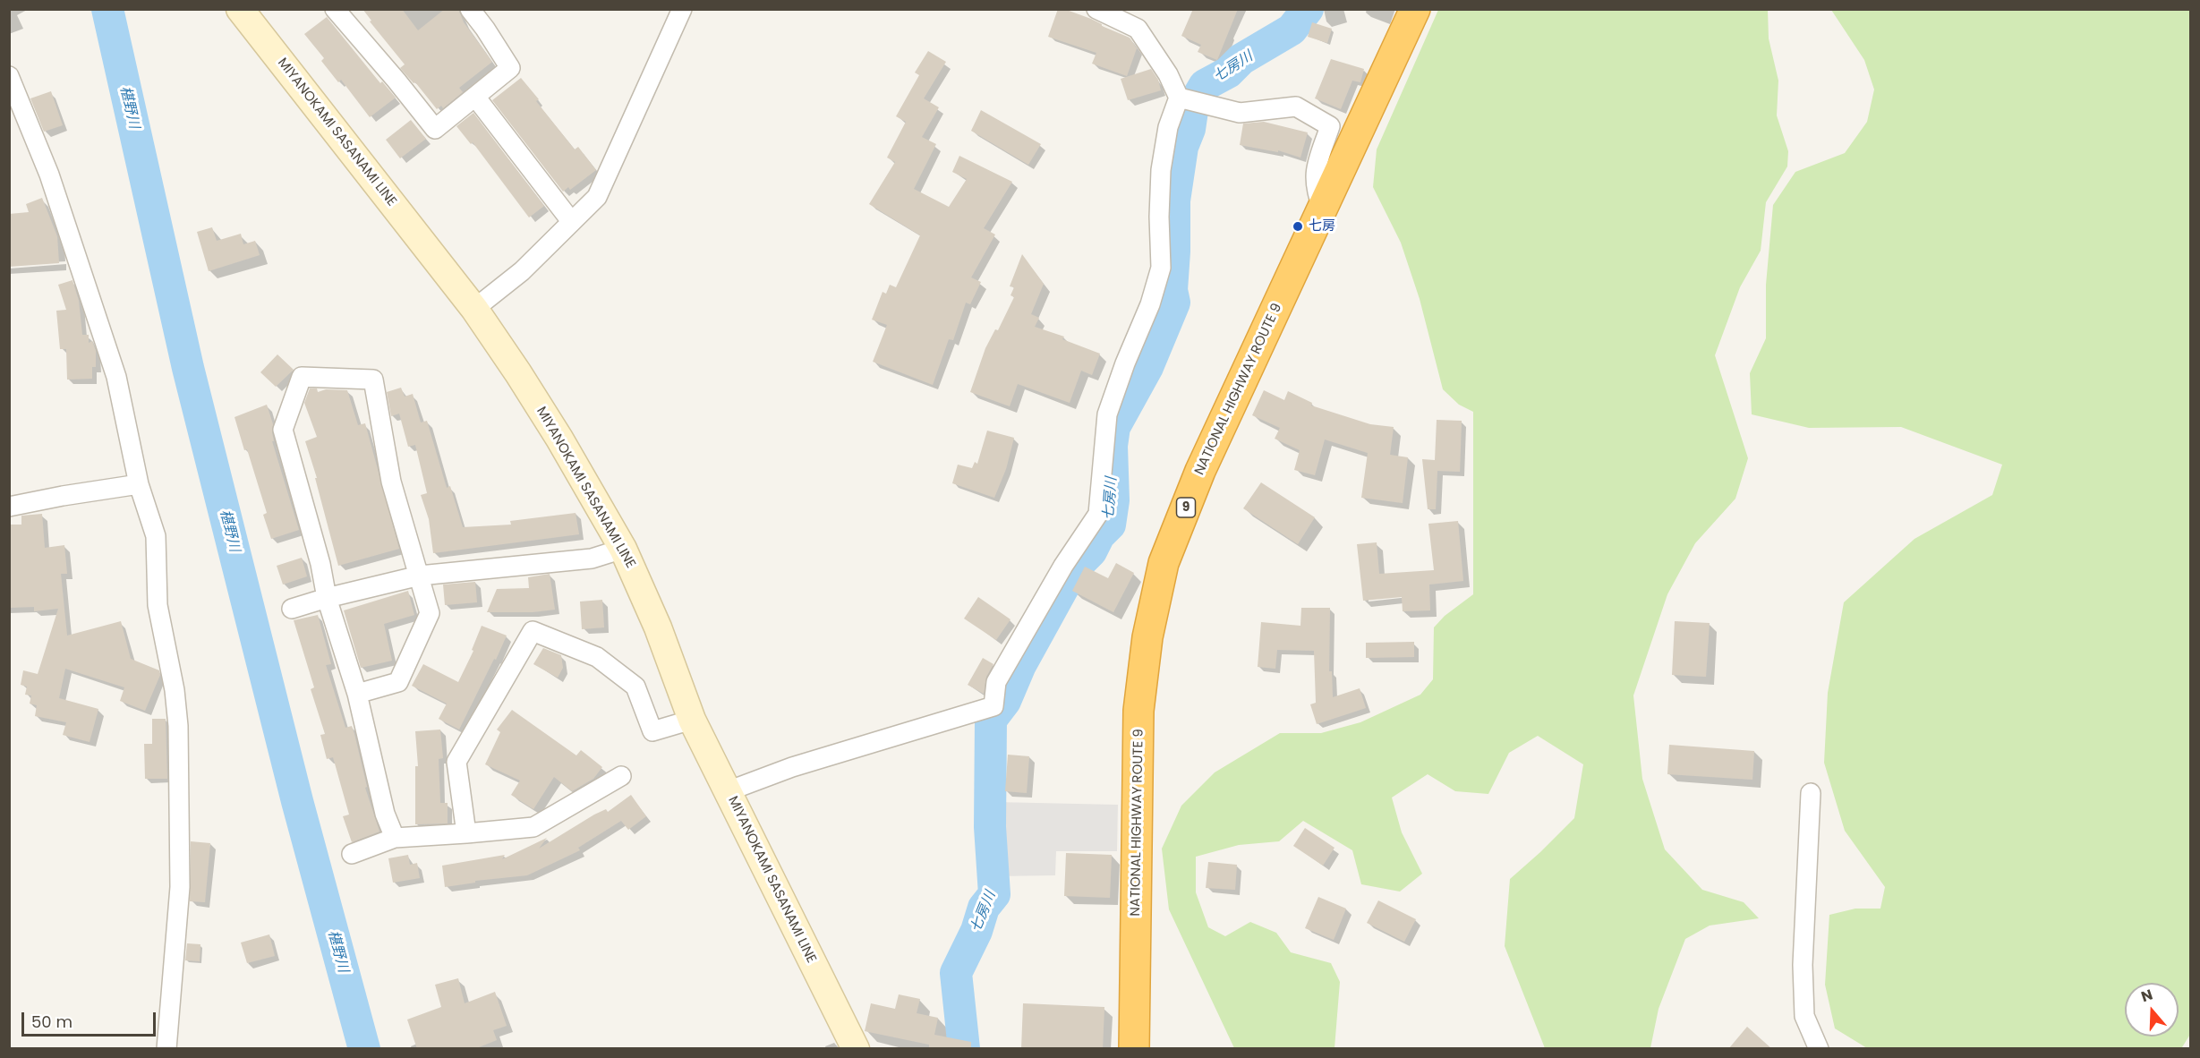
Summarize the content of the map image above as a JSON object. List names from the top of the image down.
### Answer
{
  "streets": {
    "highway": ["NATIONAL HIGHWAY ROUTE 9", "9"],
    "main road": ["MIYANOKAMI SASANAMI LINE"]
  },
  "water": ["七房川", "椹野川"],
  "places": ["七房"],
  "scale_bar": "50 m",
  "north": "top"
}
